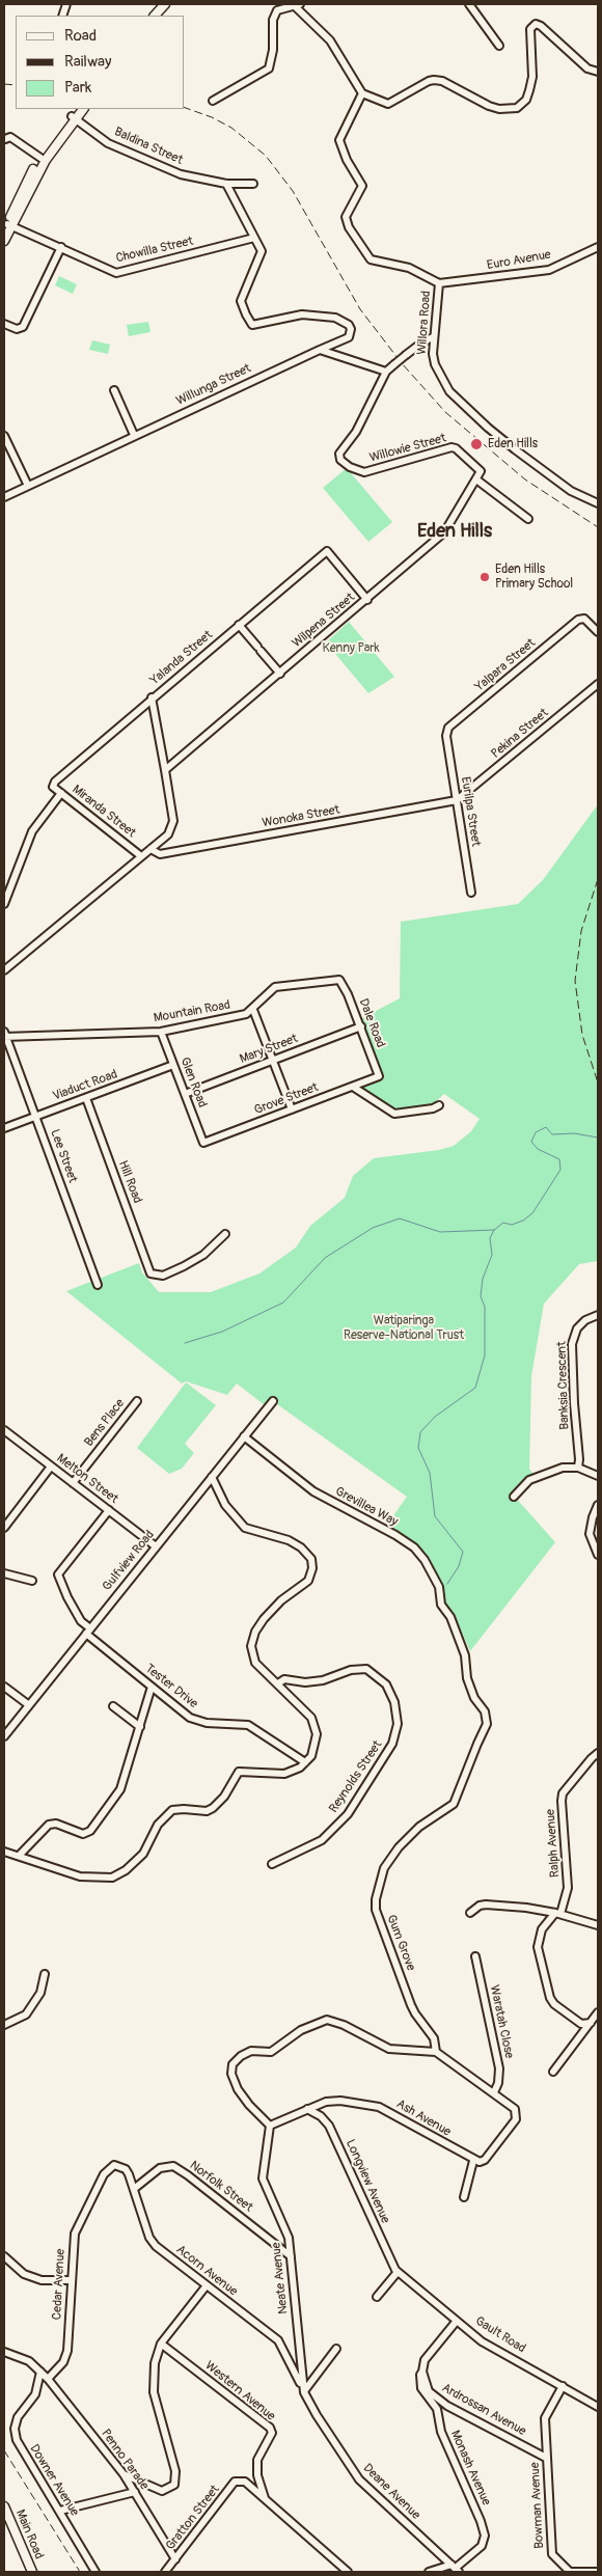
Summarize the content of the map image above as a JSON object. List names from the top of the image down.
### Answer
{
  "streets": {
    "main road": ["Main Road"],
    "street": [
      "Baldina Street",
      "Chowilla Street",
      "Euro Avenue",
      "Willora Road",
      "Willunga Street",
      "Willowie Street",
      "Wilpena Street",
      "Yalanda Street",
      "Yalpara Street",
      "Pekina Street",
      "Miranda Street",
      "Eurilpa Street",
      "Wonoka Street",
      "Mountain Road",
      "Dale Road",
      "Mary Street",
      "Glen Road",
      "Viaduct Road",
      "Grove Street",
      "Lee Street",
      "Hill Road",
      "Banksia Crescent",
      "Bens Place",
      "Melton Street",
      "Grevillea Way",
      "Gulfview Road",
      "Tester Drive",
      "Reynolds Street",
      "Ralph Avenue",
      "Gum Grove",
      "Waratah Close",
      "Ash Avenue",
      "Longview Avenue",
      "Norfolk Street",
      "Acorn Avenue",
      "Neate Avenue",
      "Cedar Avenue",
      "Gault Road",
      "Western Avenue",
      "Ardrossan Avenue",
      "Penno Parade",
      "Monash Avenue",
      "Downer Avenue",
      "Deane Avenue",
      "Bowman Avenue",
      "Gratton Street"
    ]
  },
  "crossings": [
    ["Chowilla Street", "Willunga Street"],
    ["Euro Avenue", "Willora Road"],
    ["Willowie Street", "Wilpena Street"],
    ["Wilpena Street", "Yalanda Street"],
    ["Yalanda Street", "Miranda Street"],
    ["Yalpara Street", "Eurilpa Street"],
    ["Pekina Street", "Eurilpa Street"],
    ["Pekina Street", "Wonoka Street"],
    ["Eurilpa Street", "Wonoka Street"],
    ["Mountain Road", "Dale Road"],
    ["Mountain Road", "Glen Road"],
    ["Mountain Road", "Lee Street"],
    ["Dale Road", "Mary Street"],
    ["Dale Road", "Grove Street"],
    ["Mary Street", "Glen Road"],
    ["Glen Road", "Viaduct Road"],
    ["Glen Road", "Grove Street"],
    ["Viaduct Road", "Lee Street"],
    ["Viaduct Road", "Hill Road"],
    ["Bens Place", "Melton Street"],
    ["Melton Street", "Gulfview Road"],
    ["Melton Street", "Tester Drive"],
    ["Grevillea Way", "Gulfview Road"],
    ["Grevillea Way", "Gum Grove"],
    ["Gulfview Road", "Tester Drive"],
    ["Ash Avenue", "Longview Avenue"],
    ["Ash Avenue", "Neate Avenue"],
    ["Longview Avenue", "Gault Road"],
    ["Norfolk Street", "Acorn Avenue"],
    ["Norfolk Street", "Neate Avenue"],
    ["Acorn Avenue", "Neate Avenue"],
    ["Acorn Avenue", "Cedar Avenue"],
    ["Acorn Avenue", "Deane Avenue"],
    ["Neate Avenue", "Deane Avenue"],
    ["Cedar Avenue", "Penno Parade"],
    ["Gault Road", "Bowman Avenue"],
    ["Western Avenue", "Gratton Street"],
    ["Ardrossan Avenue", "Monash Avenue"],
    ["Ardrossan Avenue", "Bowman Avenue"],
    ["Penno Parade", "Downer Avenue"],
    ["Penno Parade", "Gratton Street"],
    ["Monash Avenue", "Deane Avenue"]
  ],
  "districts": ["Eden Hills"],
  "parks": ["Kenny Park", "Watiparinga Reserve-National Trust"],
  "places": ["Eden Hills", "Eden Hills Primary School"],
  "legend": ["Road", "Railway", "Park"]
}
